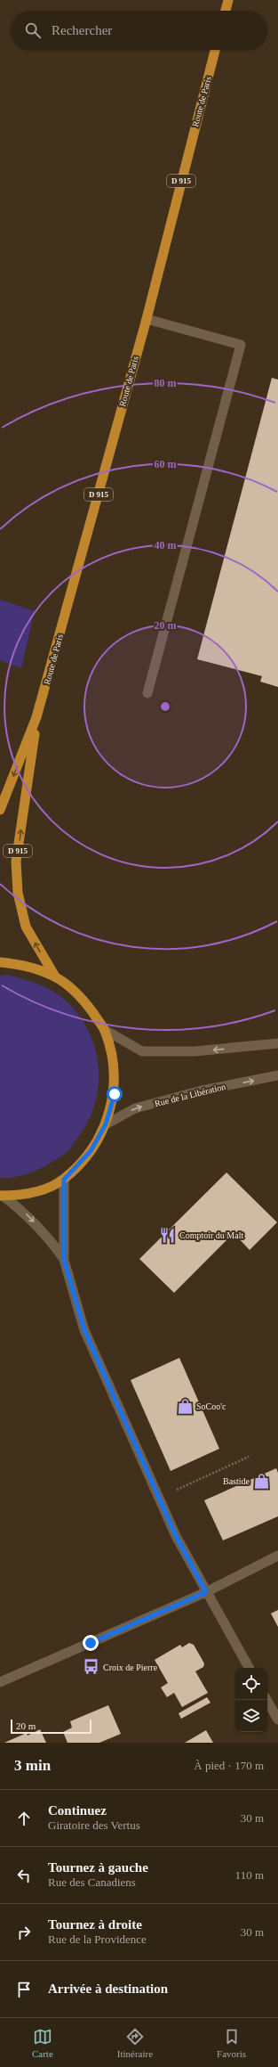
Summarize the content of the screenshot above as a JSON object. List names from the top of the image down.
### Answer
{
  "streets": {
    "main road": ["Route de Paris", "D 915"],
    "street": ["Rue de la Libération"]
  },
  "crossings": [
    ["Route de Paris", "D 915"]
  ],
  "places": {
    "restaurant": ["Comptoir du Malt"],
    "shop": ["SoCoo'c", "Bastide"],
    "bus stop": ["Croix de Pierre"]
  },
  "scale_bar": "20 m",
  "page": {
    "search": "Rechercher",
    "scale": "20 m",
    "heading": ["3 min", "À pied · 170 m"],
    "list": [
      ["Continuez", "Giratoire des Vertus", "30 m"],
      ["Tournez à gauche", "Rue des Canadiens", "110 m"],
      ["Tournez à droite", "Rue de la Providence", "30 m"],
      "Arrivée à destination"
    ],
    "nav": ["Carte", "Itinéraire", "Favoris"]
  },
  "rings": [
    "80 m",
    "60 m",
    "40 m",
    "20 m"
  ]
}
